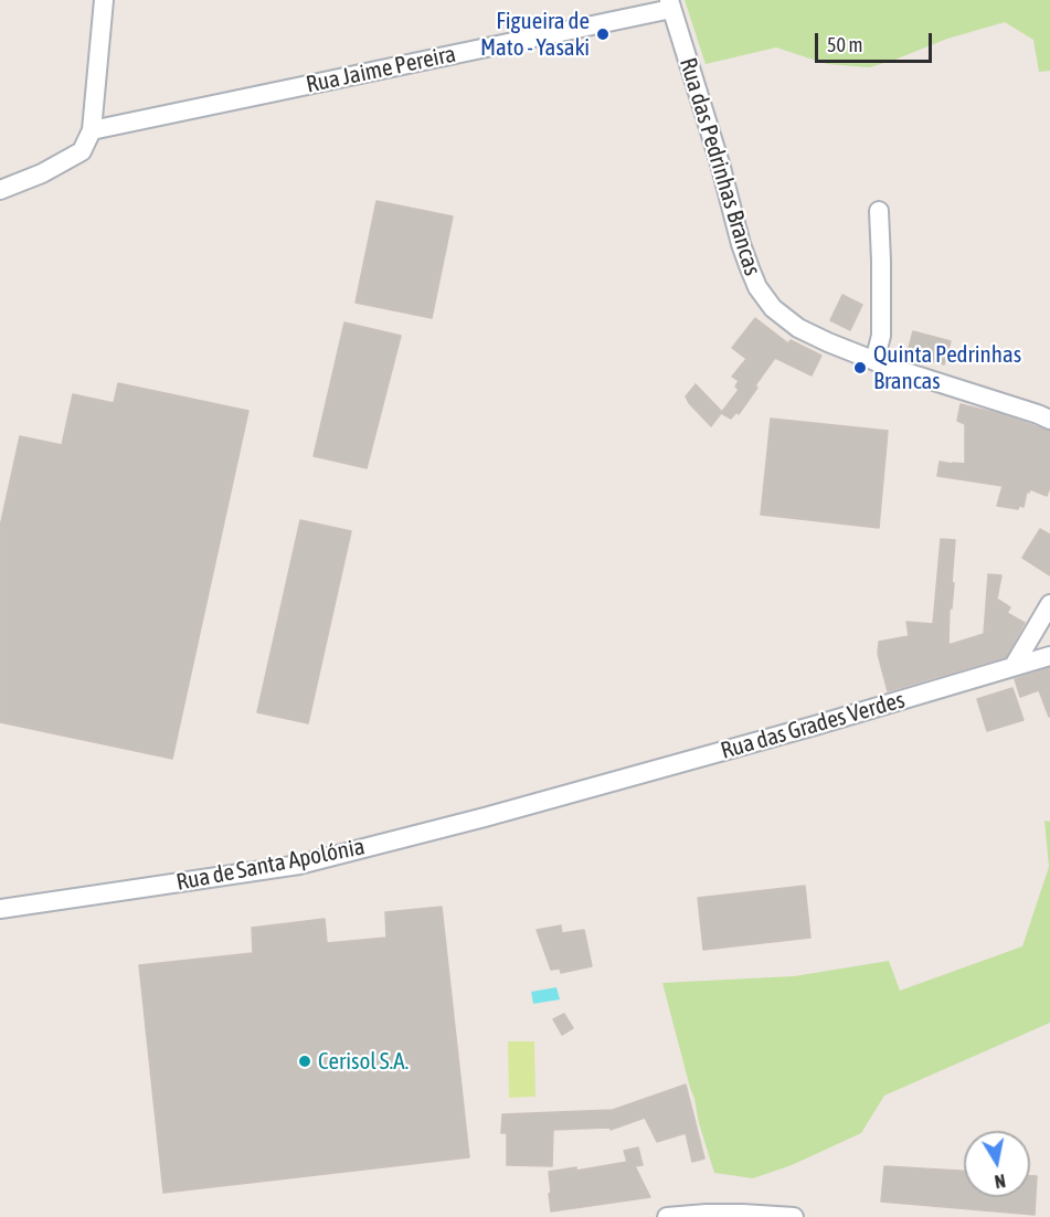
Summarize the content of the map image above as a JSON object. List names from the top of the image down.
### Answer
{
  "streets": {
    "street": [
      "Rua Jaime Pereira",
      "Rua das Pedrinhas Brancas",
      "Rua das Grades Verdes",
      "Rua de Santa Apolónia"
    ]
  },
  "crossings": [
    ["Rua Jaime Pereira", "Rua das Pedrinhas Brancas"],
    ["Rua das Grades Verdes", "Rua de Santa Apolónia"]
  ],
  "places": ["Figueira de Mato - Yasaki", "Quinta Pedrinhas Brancas", "Cerisol S.A."],
  "scale_bar": "50 m",
  "north": "bottom"
}
